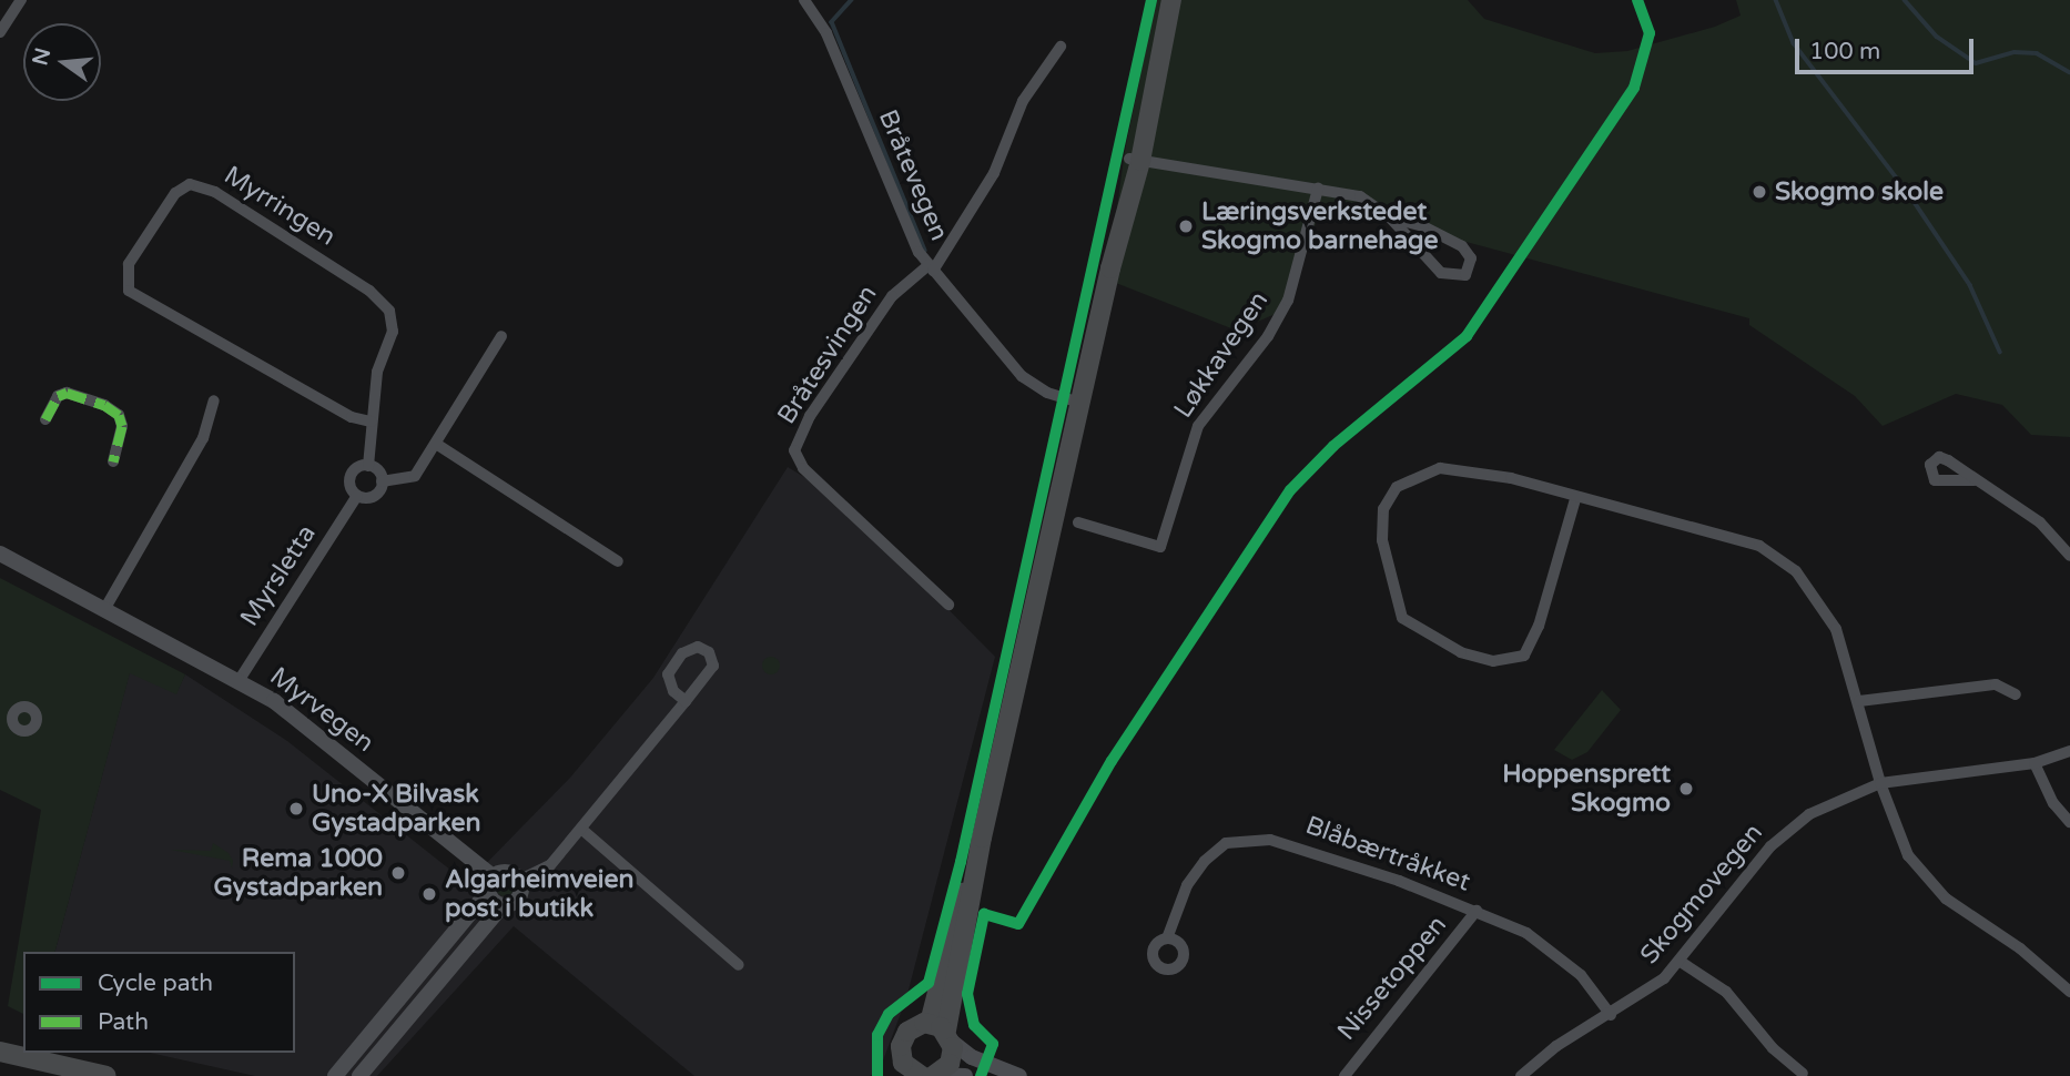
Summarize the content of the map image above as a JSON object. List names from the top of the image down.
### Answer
{
  "streets": {
    "street": [
      "Bråtevegen",
      "Myrringen",
      "Bråtesvingen",
      "Løkkavegen",
      "Myrsletta",
      "Myrvegen",
      "Blåbærtråkket",
      "Skogmovegen",
      "Nissetoppen"
    ]
  },
  "crossings": [
    ["Bråtevegen", "Bråtesvingen"],
    ["Myrringen", "Myrsletta"],
    ["Myrsletta", "Myrvegen"],
    ["Blåbærtråkket", "Skogmovegen"],
    ["Blåbærtråkket", "Nissetoppen"]
  ],
  "places": [
    "Skogmo skole",
    "Læringsverkstedet Skogmo barnehage",
    "Hoppensprett Skogmo",
    "Uno-X Bilvask Gystadparken",
    "Rema 1000 Gystadparken",
    "Algarheimveien post i butikk"
  ],
  "legend": ["Cycle path", "Path"],
  "scale_bar": "100 m",
  "north": "left"
}
